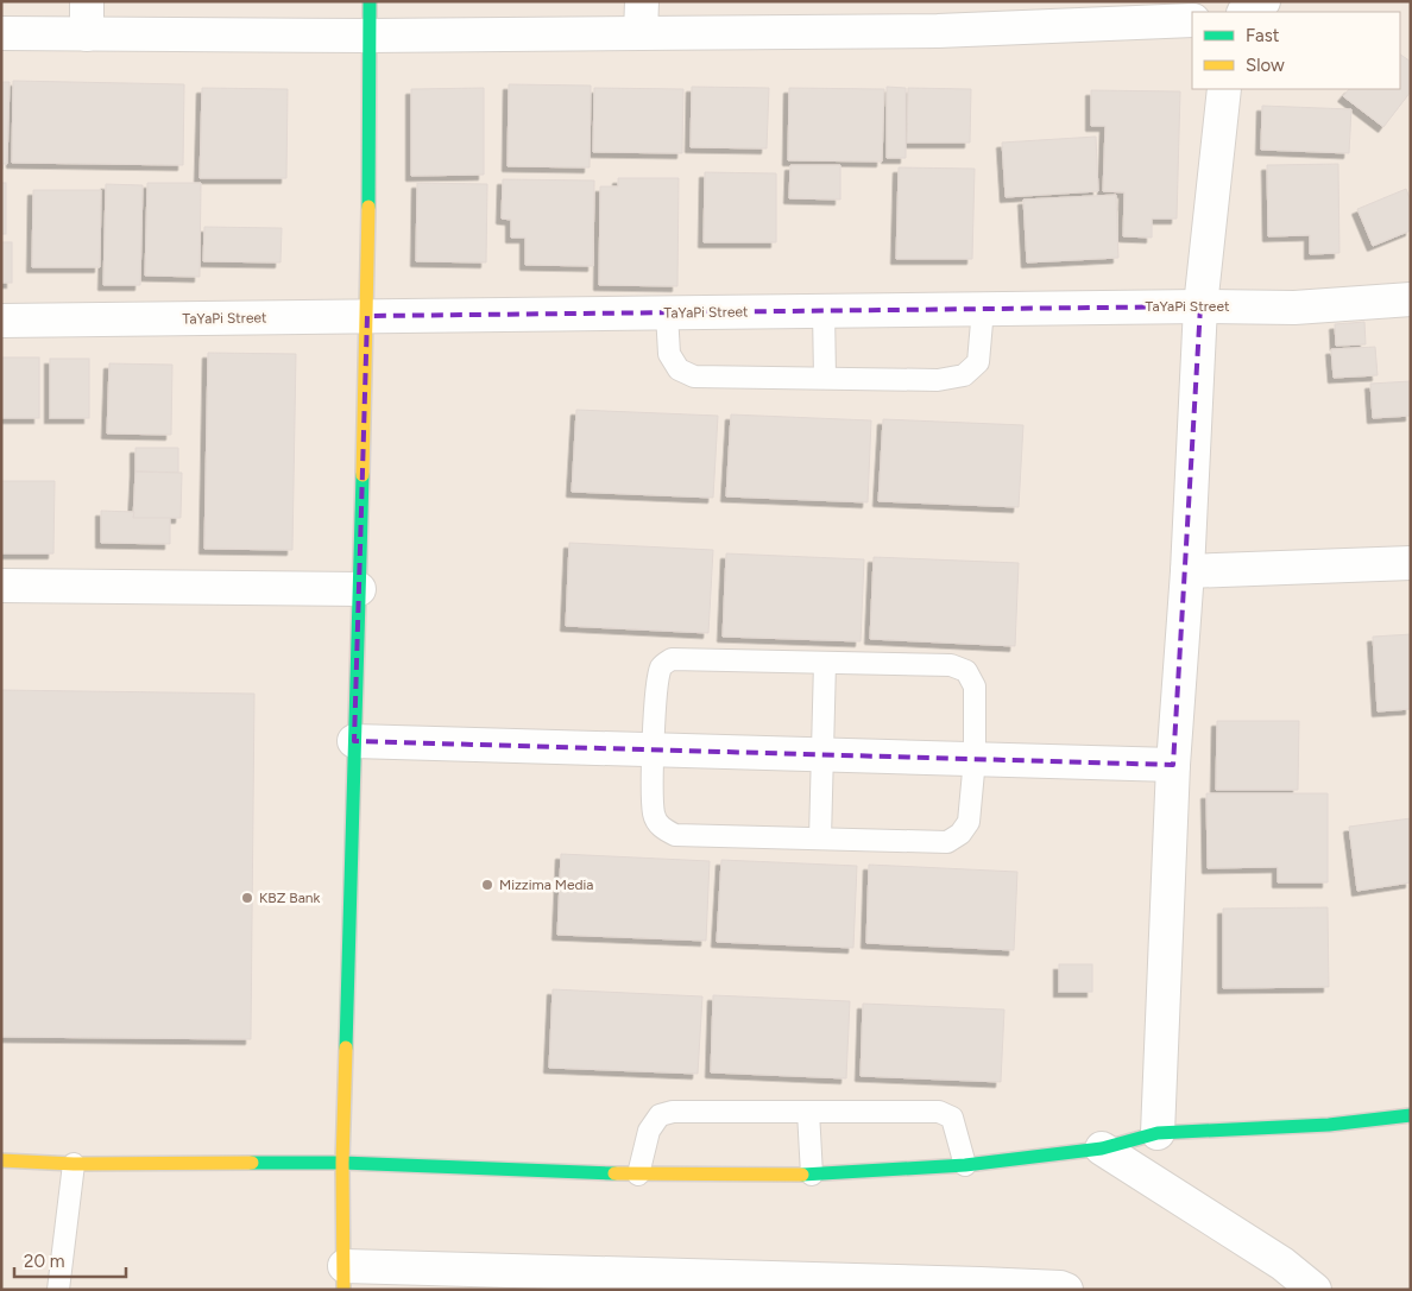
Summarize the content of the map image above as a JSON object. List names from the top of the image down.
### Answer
{
  "streets": {
    "street": ["TaYaPi Street"]
  },
  "places": ["Mizzima Media", "KBZ Bank"],
  "legend": ["Fast", "Slow"],
  "scale_bar": "20 m"
}
